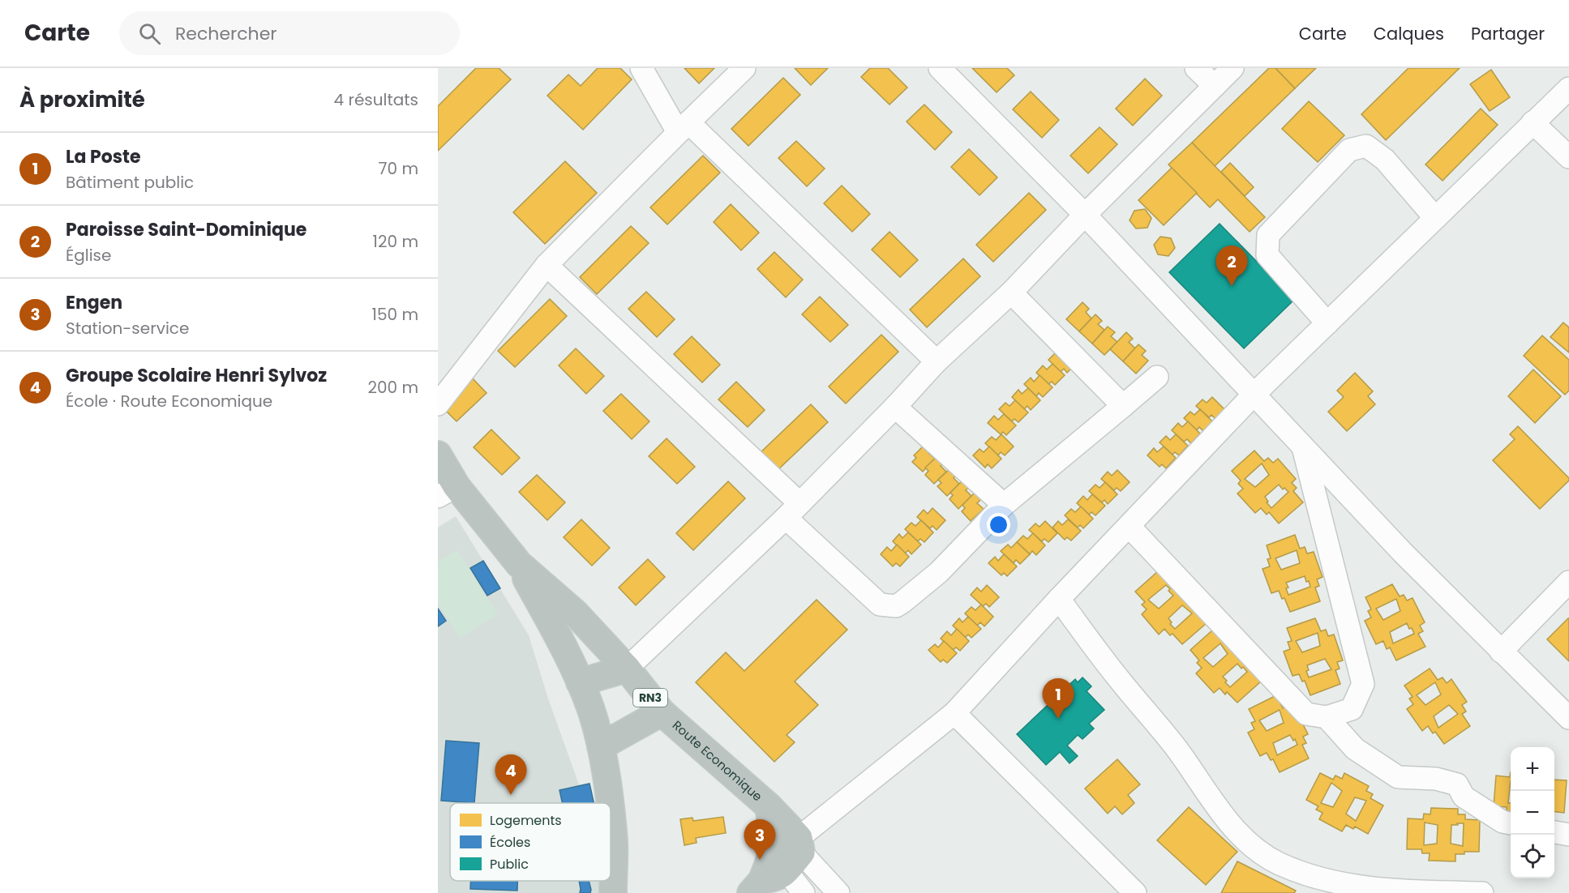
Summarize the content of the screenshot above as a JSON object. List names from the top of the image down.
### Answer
{
  "streets": {
    "highway": ["RN3", "Route Economique"]
  },
  "legend": ["Logements", "Écoles", "Public"],
  "page": {
    "header": "Carte",
    "search": "Rechercher",
    "nav": ["Carte", "Calques", "Partager"],
    "heading": ["À proximité", "4 résultats"],
    "list": [
      {
        "mark": "1",
        "name": "La Poste",
        "note": "Bâtiment public",
        "value": "70 m"
      },
      {
        "mark": "2",
        "name": "Paroisse Saint-Dominique",
        "note": "Église",
        "value": "120 m"
      },
      {
        "mark": "3",
        "name": "Engen",
        "note": "Station-service",
        "value": "150 m"
      },
      {
        "mark": "4",
        "name": "Groupe Scolaire Henri Sylvoz",
        "note": "École · Route Economique",
        "value": "200 m"
      }
    ],
    "pins": [
      "2",
      "1",
      "4",
      "3"
    ],
    "map_buttons": ["+", "−"]
  }
}
